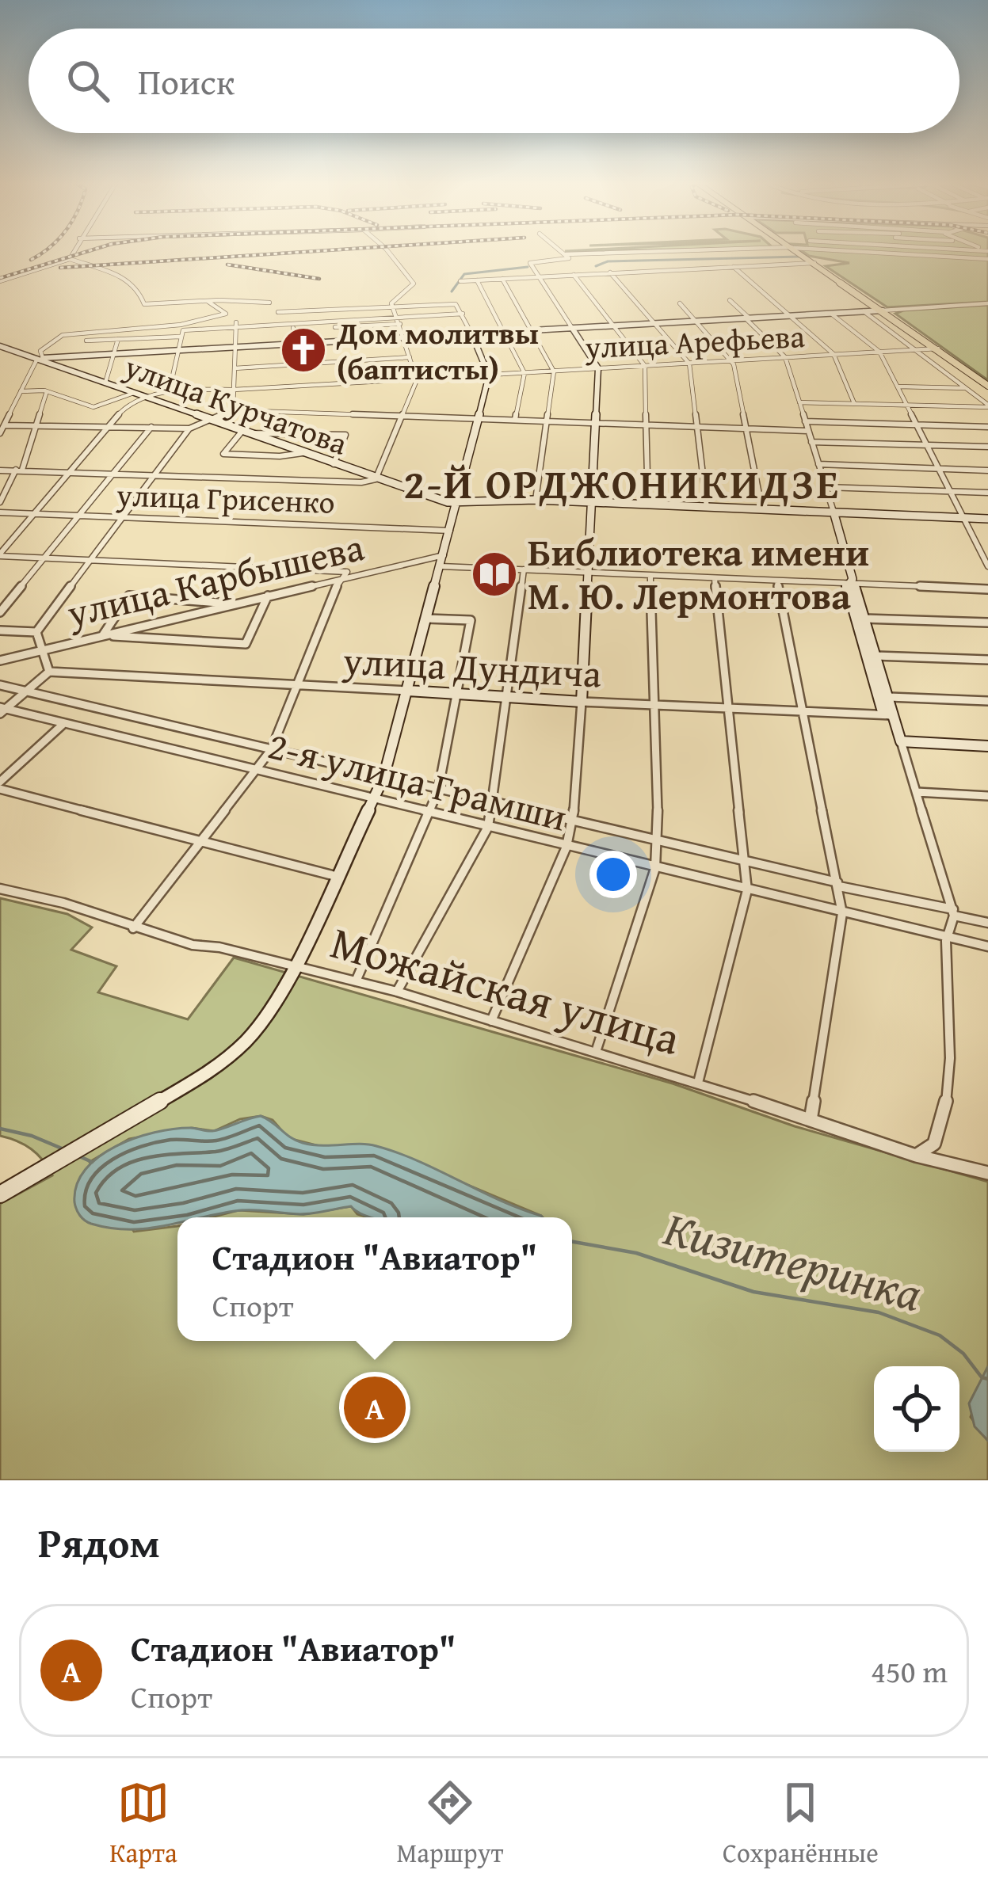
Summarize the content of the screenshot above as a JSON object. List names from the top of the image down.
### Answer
{
  "streets": {
    "street": [
      "улица Арефьева",
      "улица Курчатова",
      "улица Грисенко",
      "улица Карбышева",
      "улица Дундича",
      "2-я улица Грамши",
      "Можайская улица"
    ]
  },
  "districts": ["2-Й ОРДЖОНИКИДЗЕ"],
  "water": ["Кизитеринка"],
  "places": {
    "church": ["Дом молитвы (баптисты)"],
    "library": ["Библиотека имени М. Ю. Лермонтова"]
  },
  "page": {
    "search": "Поиск",
    "popup": ["Стадион \"Авиатор\"", "Спорт"],
    "pins": "A",
    "heading": "Рядом",
    "list": [
      {
        "mark": "A",
        "name": "Стадион \"Авиатор\"",
        "note": "Спорт",
        "value": "450 m"
      }
    ],
    "nav": ["Карта", "Маршрут", "Сохранённые"]
  }
}
